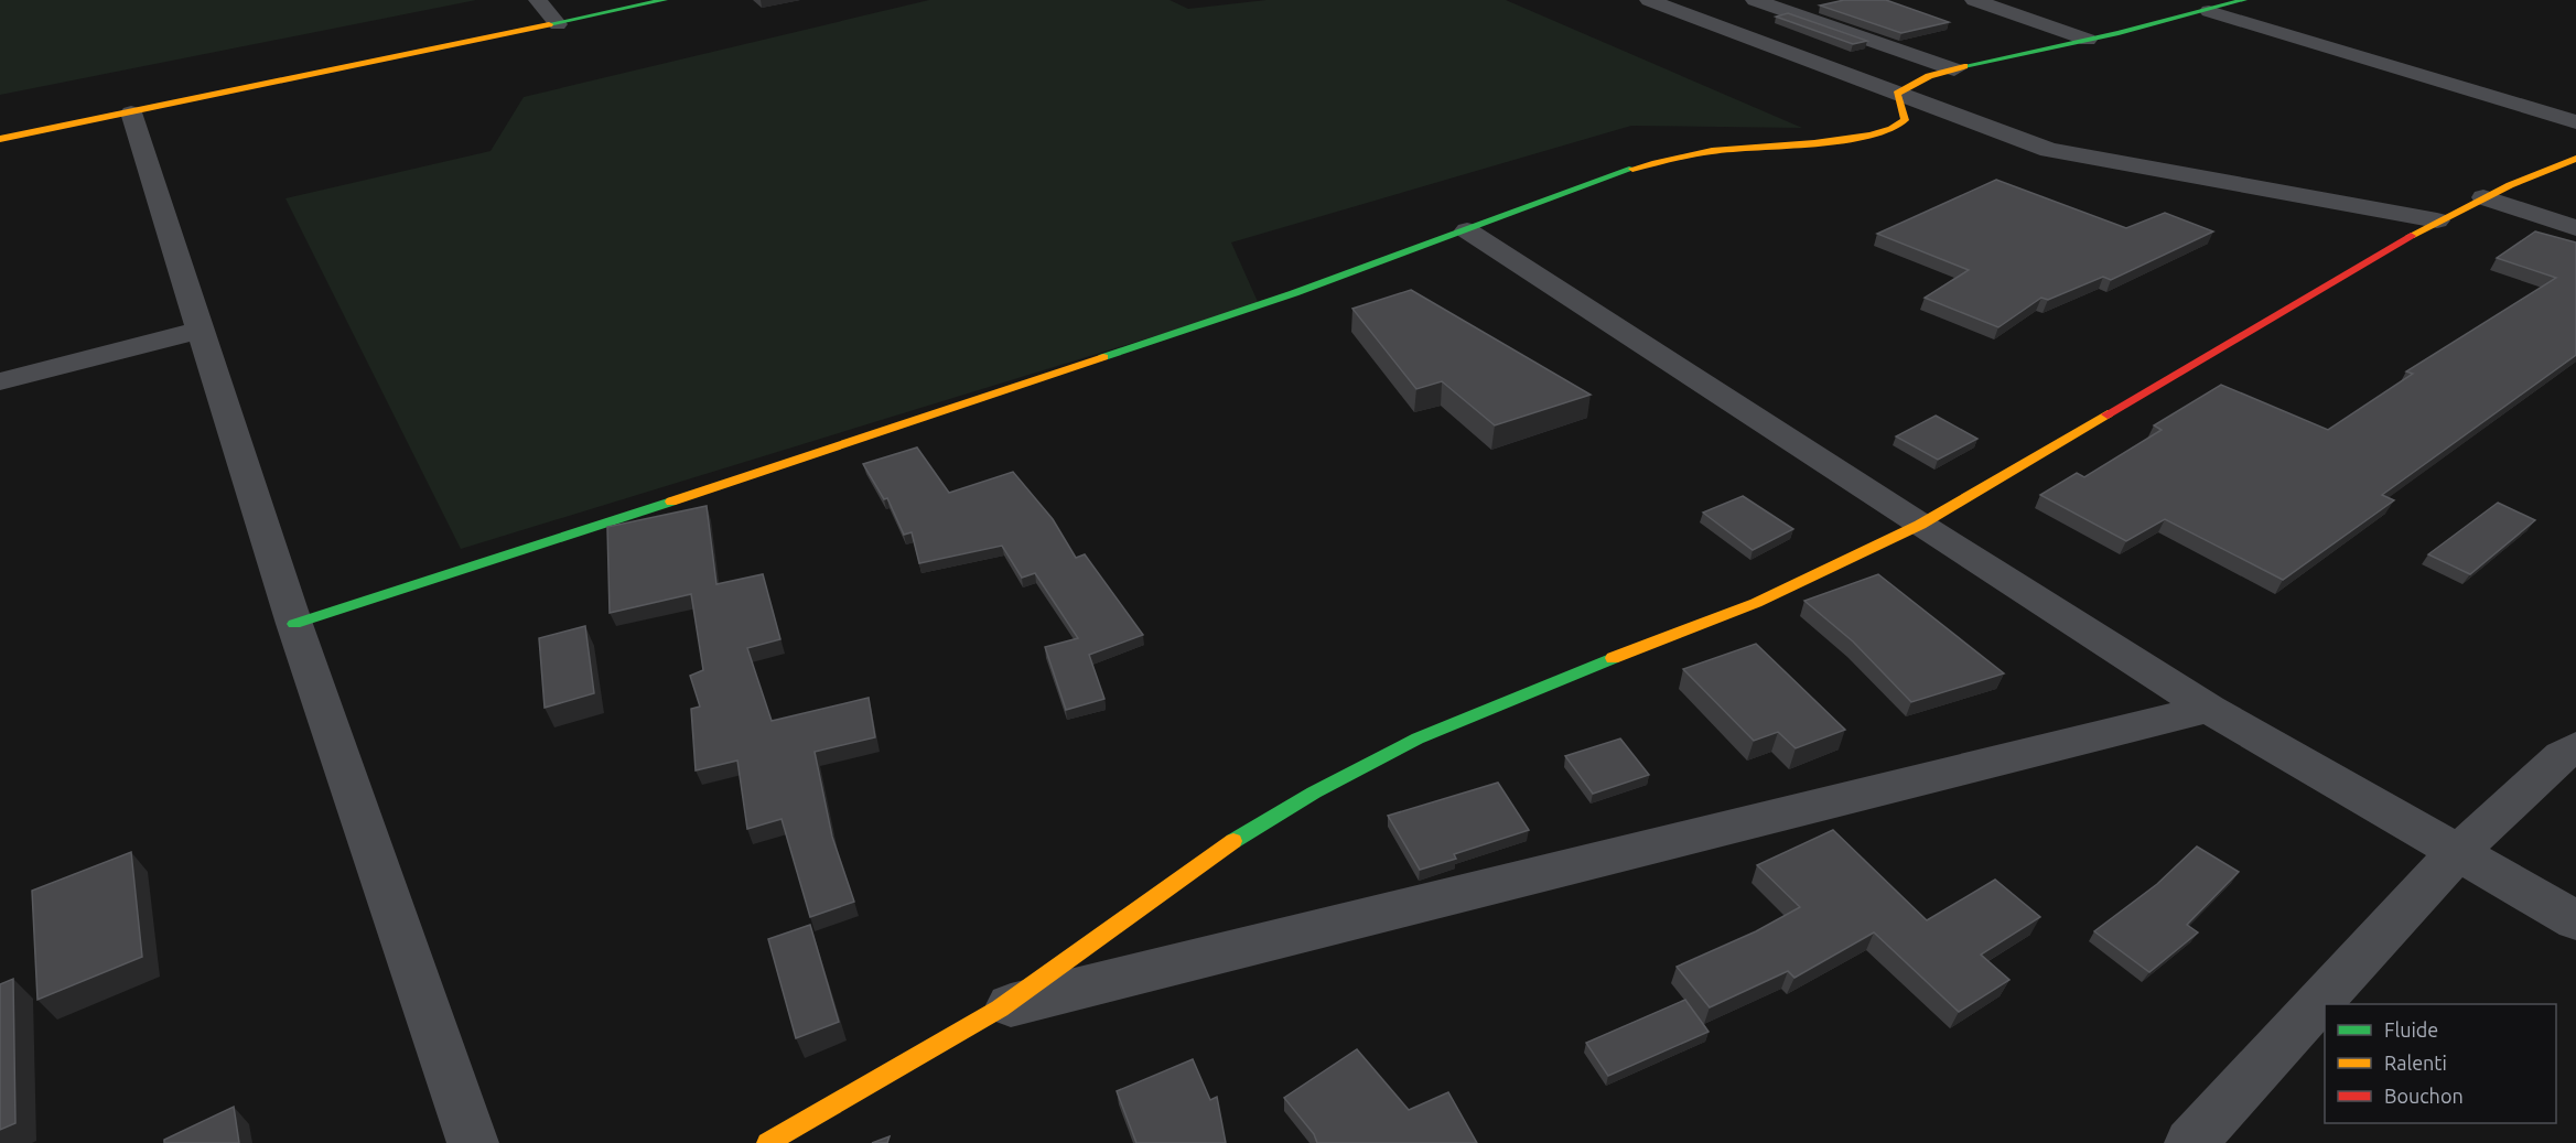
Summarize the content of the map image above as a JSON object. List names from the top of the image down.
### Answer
{
  "legend": ["Fluide", "Ralenti", "Bouchon"]
}
